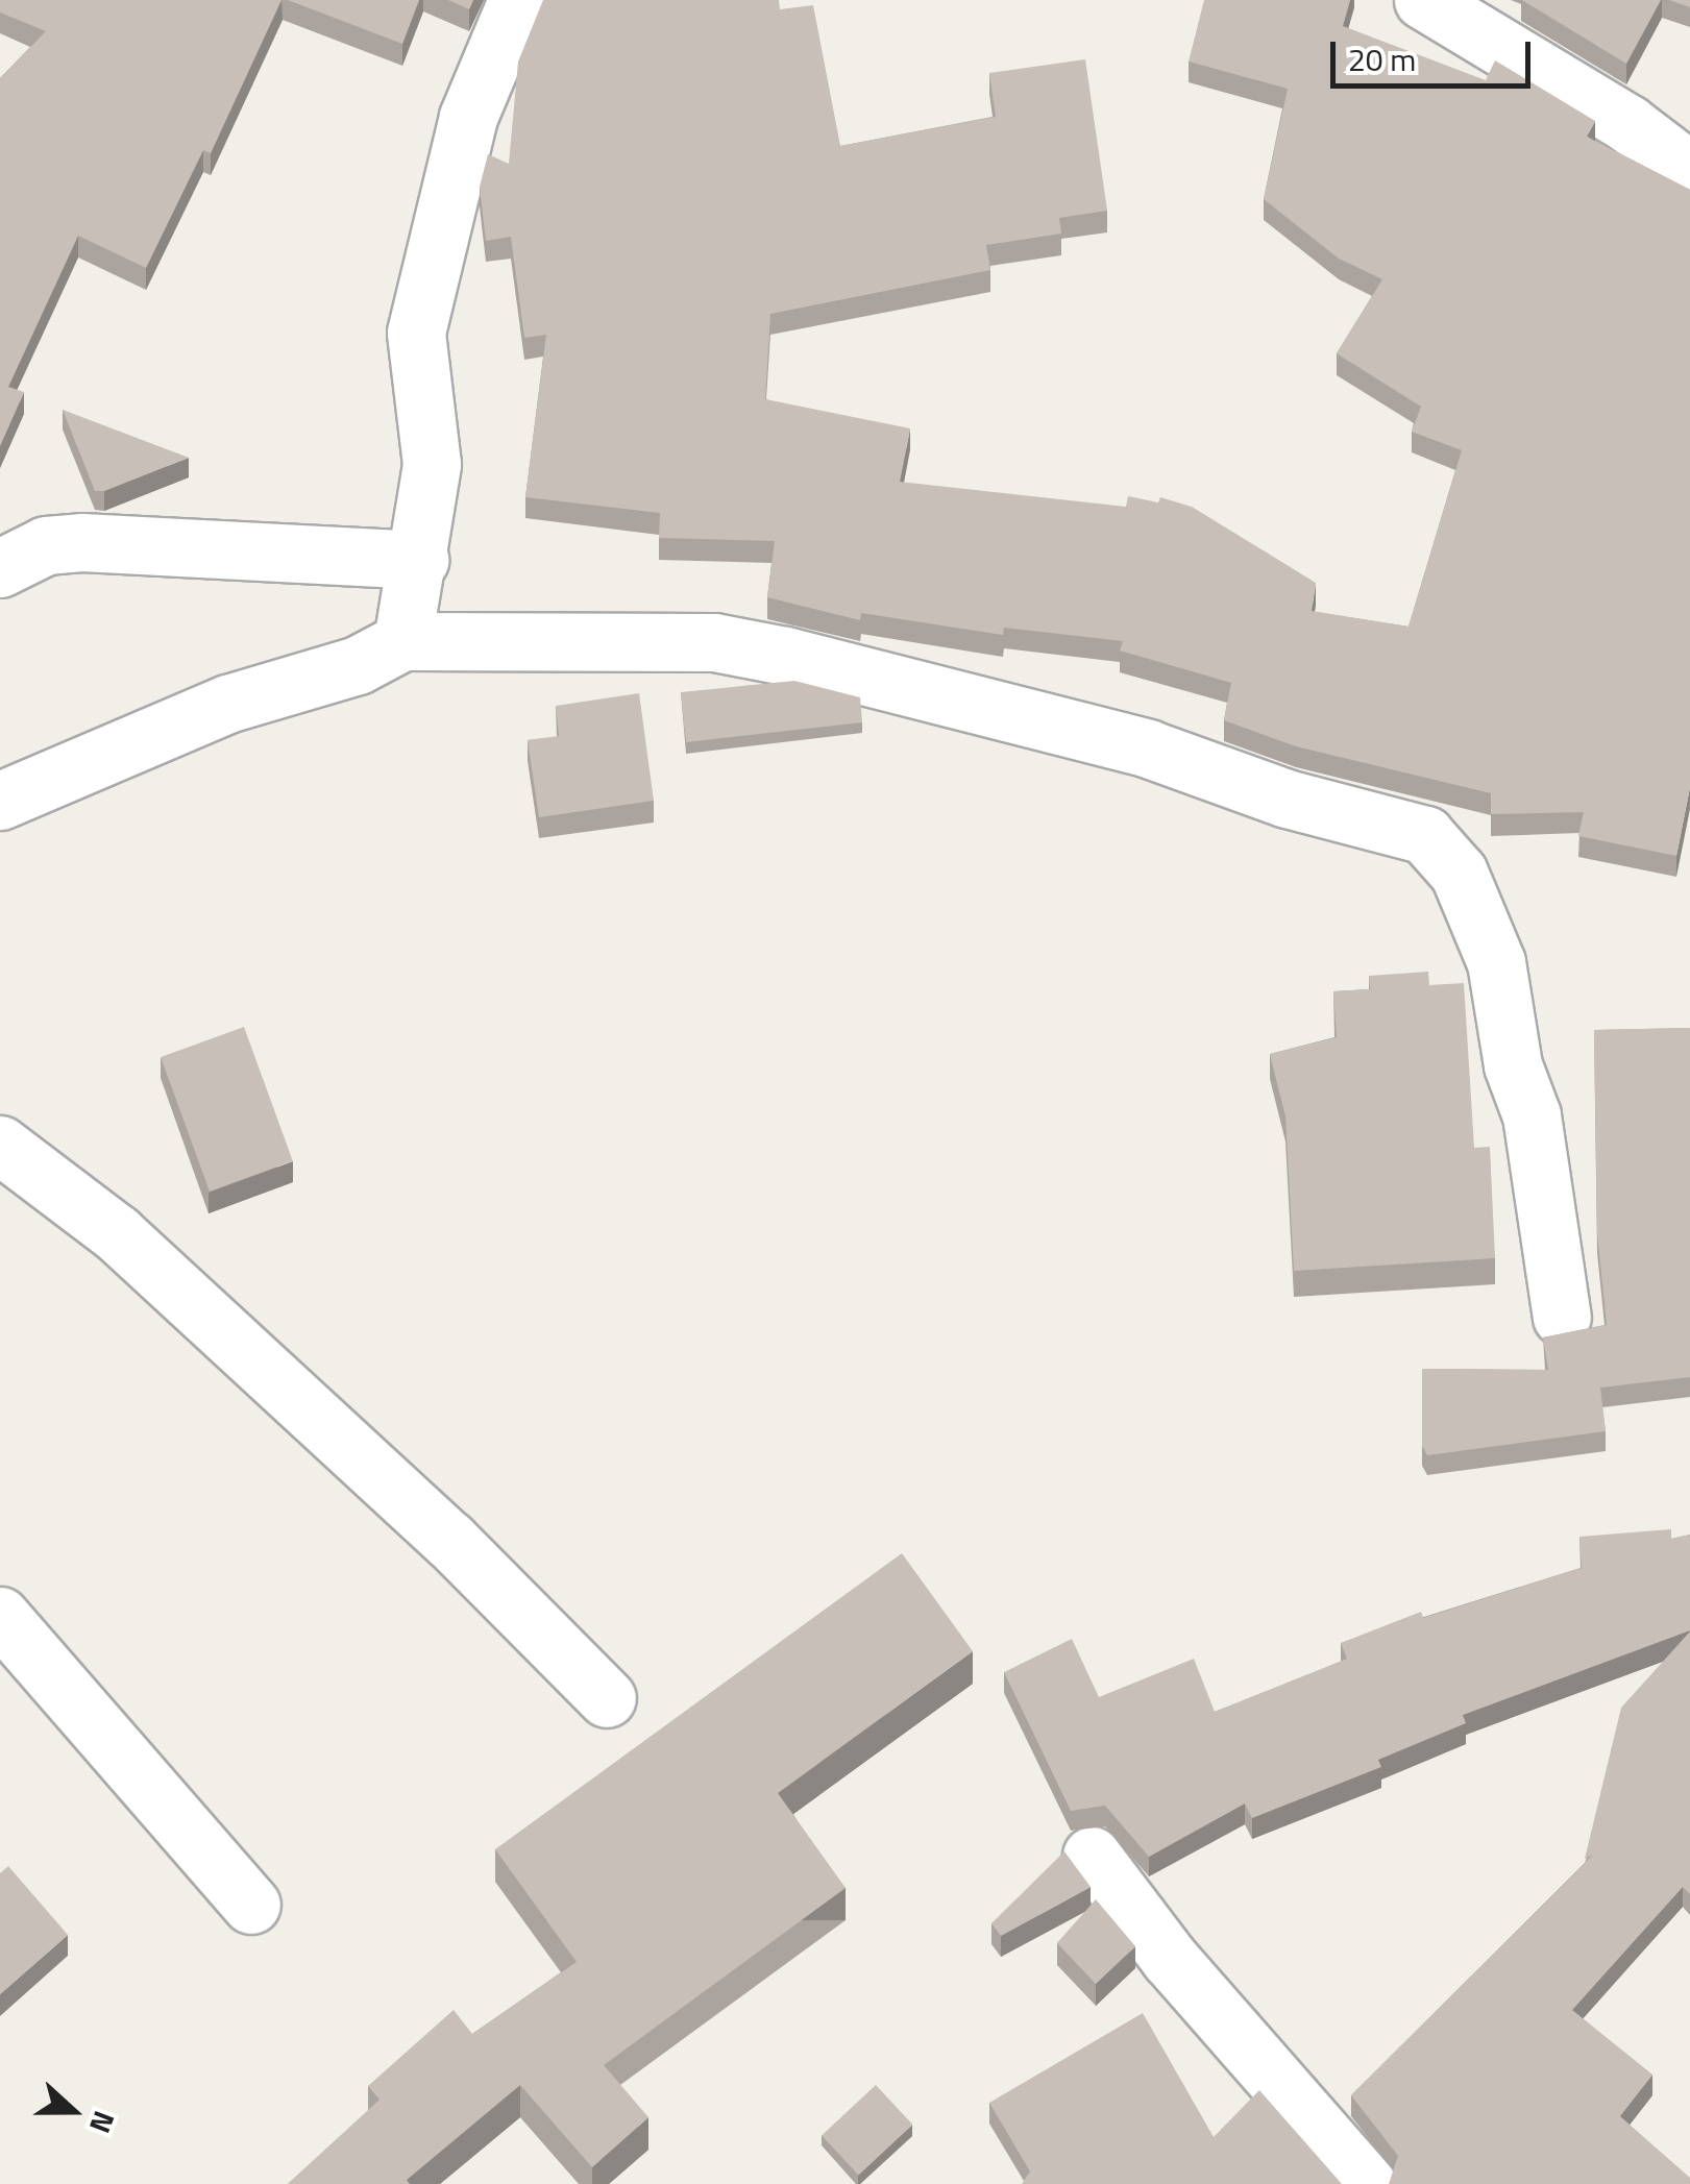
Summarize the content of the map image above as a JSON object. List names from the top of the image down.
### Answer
{
  "scale_bar": "20 m",
  "north": "right"
}
